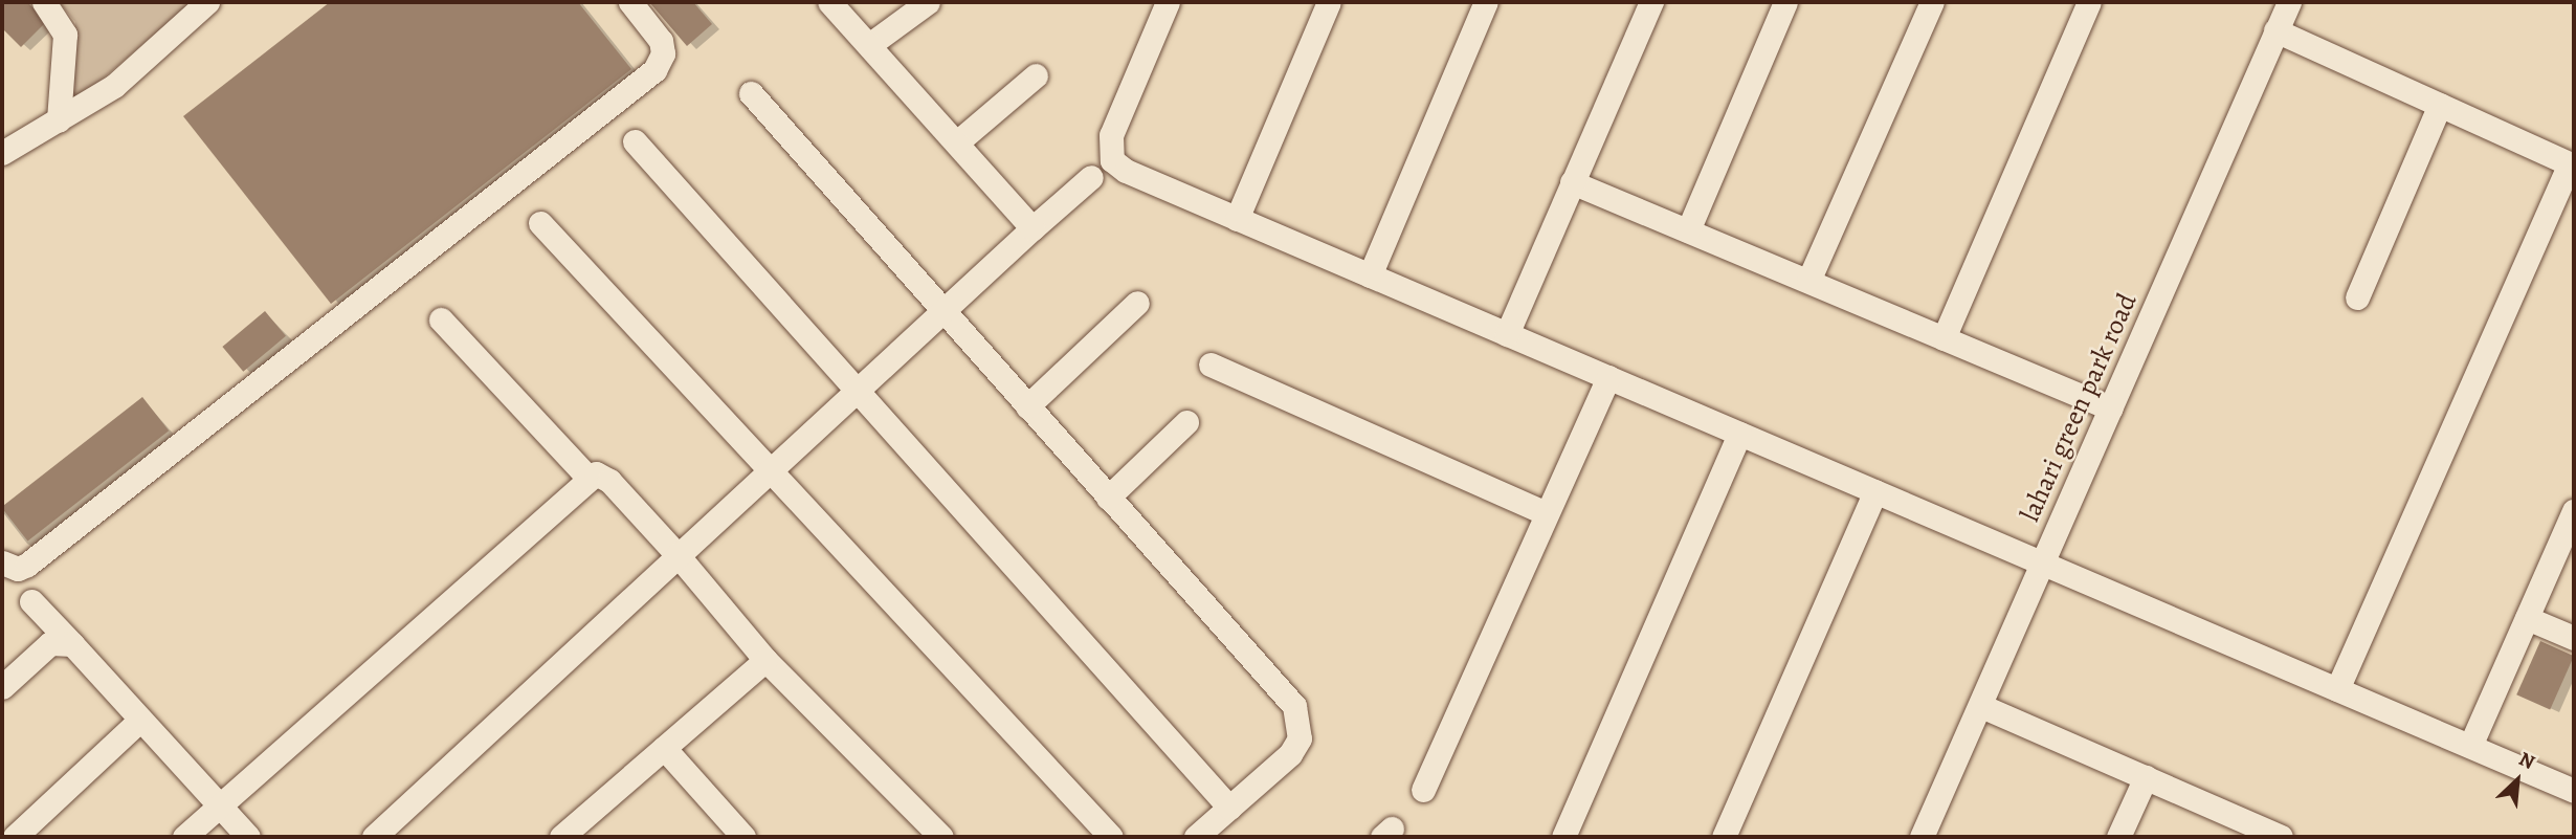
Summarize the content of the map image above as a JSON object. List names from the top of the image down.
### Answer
{
  "streets": {
    "street": ["lahari green park road"]
  },
  "north": "top right"
}
